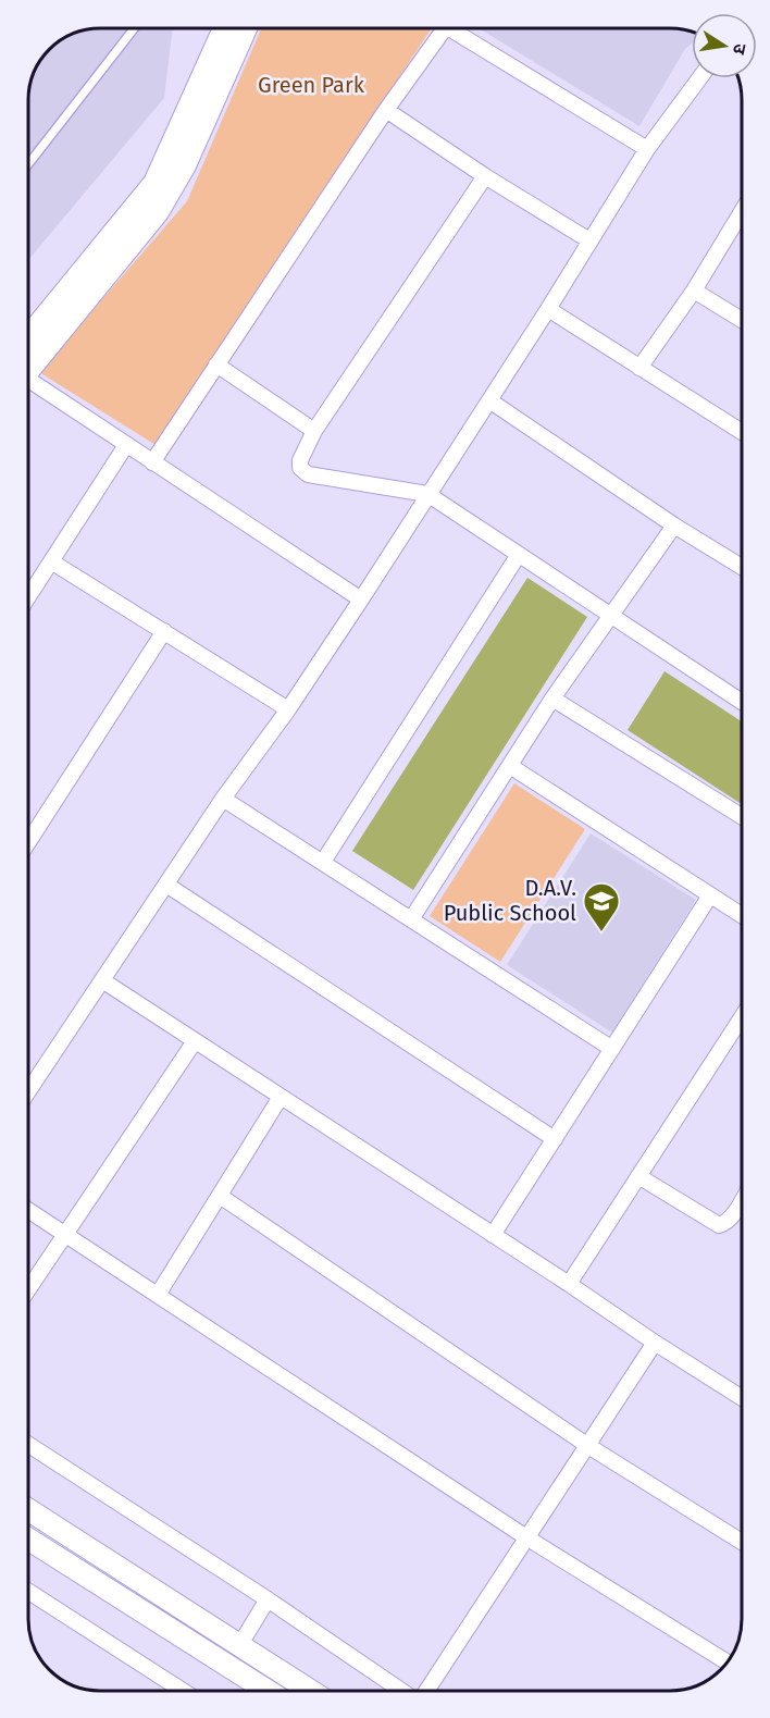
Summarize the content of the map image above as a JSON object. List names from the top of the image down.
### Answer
{
  "parks": ["Green Park"],
  "places": {
    "school or university": ["D.A.V. Public School"]
  },
  "north": "right"
}
